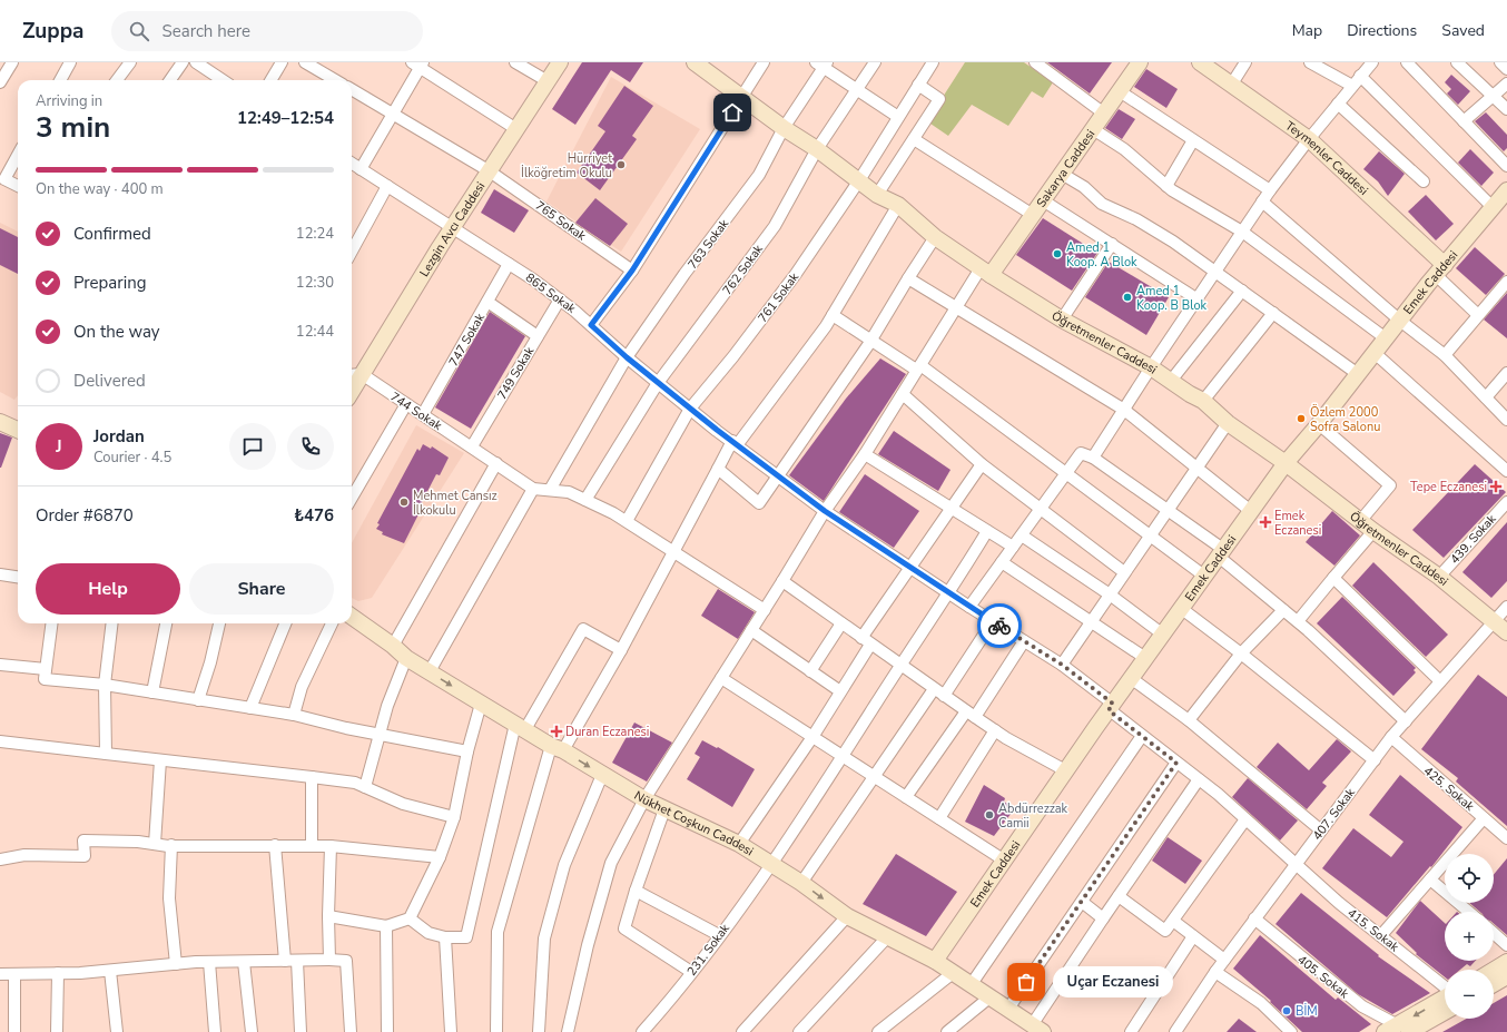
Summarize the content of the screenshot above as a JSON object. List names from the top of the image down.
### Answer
{
  "streets": {
    "street": [
      "Teymenler Caddesi",
      "Sakarya Caddesi",
      "765 Sokak",
      "Lezgin Avcı Caddesi",
      "763 Sokak",
      "762 Sokak",
      "Emek Caddesi",
      "865 Sokak",
      "761 Sokak",
      "747 Sokak",
      "Öğretmenler Caddesi",
      "749 Sokak",
      "744 Sokak",
      "439. Sokak",
      "425. Sokak",
      "407. Sokak",
      "Nükhet Coşkun Caddesi",
      "415. Sokak",
      "231. Sokak",
      "405. Sokak"
    ]
  },
  "crossings": [
    ["Teymenler Caddesi", "Emek Caddesi"],
    ["Sakarya Caddesi", "Öğretmenler Caddesi"],
    ["765 Sokak", "Lezgin Avcı Caddesi"],
    ["Lezgin Avcı Caddesi", "865 Sokak"],
    ["Lezgin Avcı Caddesi", "744 Sokak"],
    ["763 Sokak", "865 Sokak"],
    ["763 Sokak", "Öğretmenler Caddesi"],
    ["762 Sokak", "865 Sokak"],
    ["762 Sokak", "Öğretmenler Caddesi"],
    ["Emek Caddesi", "Öğretmenler Caddesi"],
    ["Emek Caddesi", "Nükhet Coşkun Caddesi"],
    ["Emek Caddesi", "415. Sokak"],
    ["865 Sokak", "761 Sokak"],
    ["865 Sokak", "747 Sokak"],
    ["865 Sokak", "749 Sokak"],
    ["865 Sokak", "415. Sokak"],
    ["865 Sokak", "231. Sokak"],
    ["761 Sokak", "Öğretmenler Caddesi"],
    ["747 Sokak", "744 Sokak"],
    ["Öğretmenler Caddesi", "439. Sokak"],
    ["Öğretmenler Caddesi", "407. Sokak"],
    ["749 Sokak", "744 Sokak"],
    ["425. Sokak", "407. Sokak"],
    ["407. Sokak", "415. Sokak"],
    ["407. Sokak", "405. Sokak"],
    ["Nükhet Coşkun Caddesi", "231. Sokak"]
  ],
  "places": {
    "other": [
      "Hürriyet İlköğretim Okulu",
      "Amed 1 Koop. A Blok",
      "Amed 1 Koop. B Blok",
      "Özlem 2000 Sofra Salonu",
      "Mehmet Cansız İlkokulu",
      "Abdürrezzak Camii",
      "Uçar Eczanesi",
      "BİM"
    ],
    "health": ["Tepe Eczanesi", "Emek Eczanesi", "Duran Eczanesi"]
  },
  "page": {
    "header": "Zuppa",
    "search": "Search here",
    "nav": ["Map", "Directions", "Saved"],
    "heading": ["3 min", "Arriving in", "12:49–12:54"],
    "panel": [
      "Jordan",
      "Courier · 4.5",
      "Order #6870",
      "₺476"
    ],
    "bar": "On the way · 400 m",
    "list": [
      ["Confirmed", "12:24"],
      ["Preparing", "12:30"],
      ["On the way", "12:44"],
      "Delivered"
    ],
    "round": "J",
    "buttons": ["Help", "Share"],
    "map_buttons": ["+", "−"],
    "bubble": "Uçar Eczanesi"
  }
}
